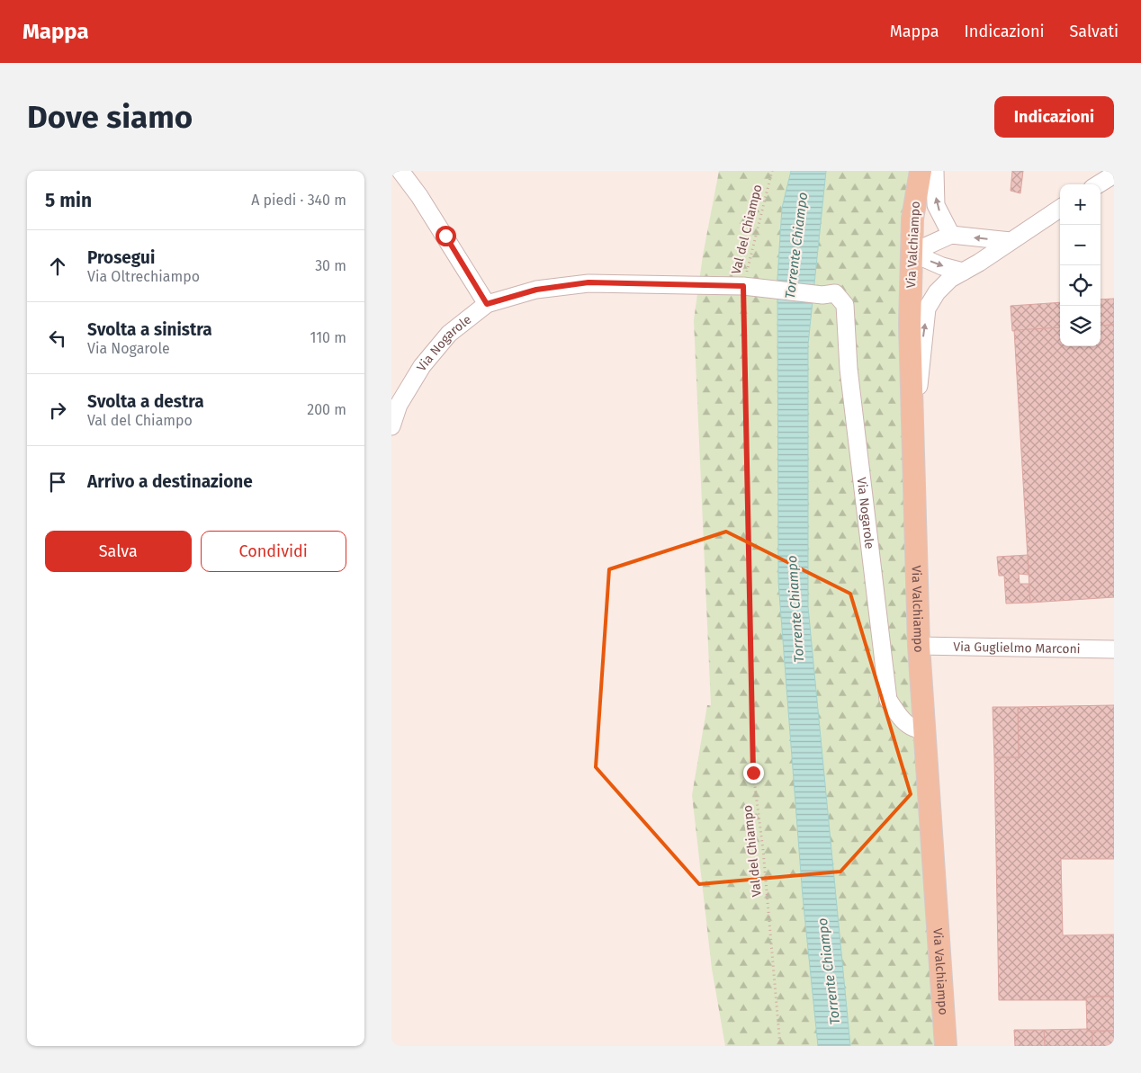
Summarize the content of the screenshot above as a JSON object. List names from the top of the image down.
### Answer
{
  "streets": {
    "main road": ["Via Valchiampo"],
    "street": ["Via Nogarole", "Via Guglielmo Marconi"],
    "path": ["Val del Chiampo"]
  },
  "crossings": [
    ["Val del Chiampo", "Via Nogarole"],
    ["Via Valchiampo", "Via Nogarole"],
    ["Via Valchiampo", "Via Guglielmo Marconi"]
  ],
  "water": ["Torrente Chiampo"],
  "page": {
    "header": "Mappa",
    "nav": ["Mappa", "Indicazioni", "Salvati"],
    "buttons": [
      "Indicazioni",
      ["Salva", "Condividi"]
    ],
    "title": "Dove siamo",
    "heading": ["5 min", "A piedi · 340 m"],
    "map_buttons": ["+", "−"],
    "list": [
      ["Prosegui", "Via Oltrechiampo", "30 m"],
      ["Svolta a sinistra", "Via Nogarole", "110 m"],
      ["Svolta a destra", "Val del Chiampo", "200 m"],
      "Arrivo a destinazione"
    ]
  }
}
